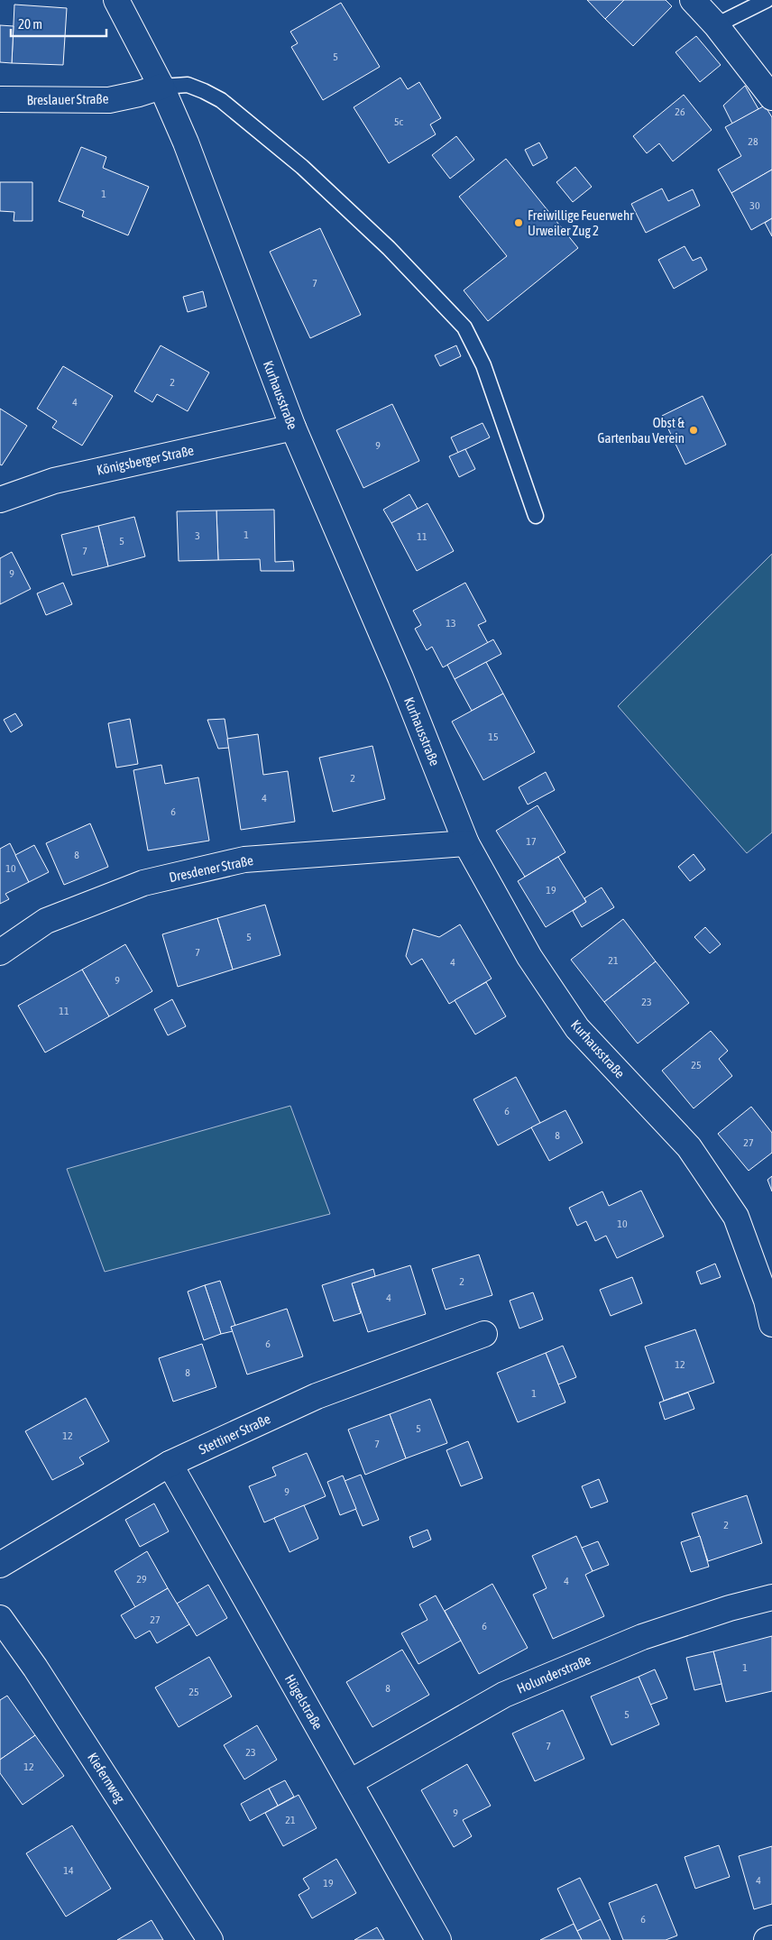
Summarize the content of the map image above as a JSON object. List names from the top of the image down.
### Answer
{
  "streets": {
    "street": [
      "Breslauer Straße",
      "Kurhausstraße",
      "Königsberger Straße",
      "Dresdener Straße",
      "Stettiner Straße",
      "Holunderstraße",
      "Hügelstraße",
      "Kiefernweg"
    ]
  },
  "crossings": [
    ["Breslauer Straße", "Kurhausstraße"],
    ["Kurhausstraße", "Königsberger Straße"],
    ["Kurhausstraße", "Dresdener Straße"],
    ["Stettiner Straße", "Hügelstraße"],
    ["Holunderstraße", "Hügelstraße"]
  ],
  "places": ["Freiwillige Feuerwehr Urweiler Zug 2", "Obst & Gartenbau Verein"],
  "house_numbers": [
    "5",
    "26",
    "5c",
    "28",
    "1",
    "30",
    "7",
    "2",
    "4",
    "9",
    "1",
    "3",
    "11",
    "5",
    "7",
    "9",
    "13",
    "15",
    "2",
    "4",
    "6",
    "17",
    "8",
    "10",
    "19",
    "5",
    "7",
    "21",
    "4",
    "9",
    "23",
    "11",
    "25",
    "6",
    "8",
    "27",
    "10",
    "2",
    "4",
    "6",
    "12",
    "8",
    "1",
    "5",
    "12",
    "7",
    "9",
    "2",
    "29",
    "4",
    "27",
    "6",
    "1",
    "8",
    "25",
    "5",
    "7",
    "23",
    "12",
    "9",
    "21",
    "14",
    "4",
    "19",
    "6"
  ],
  "scale_bar": "20 m"
}
